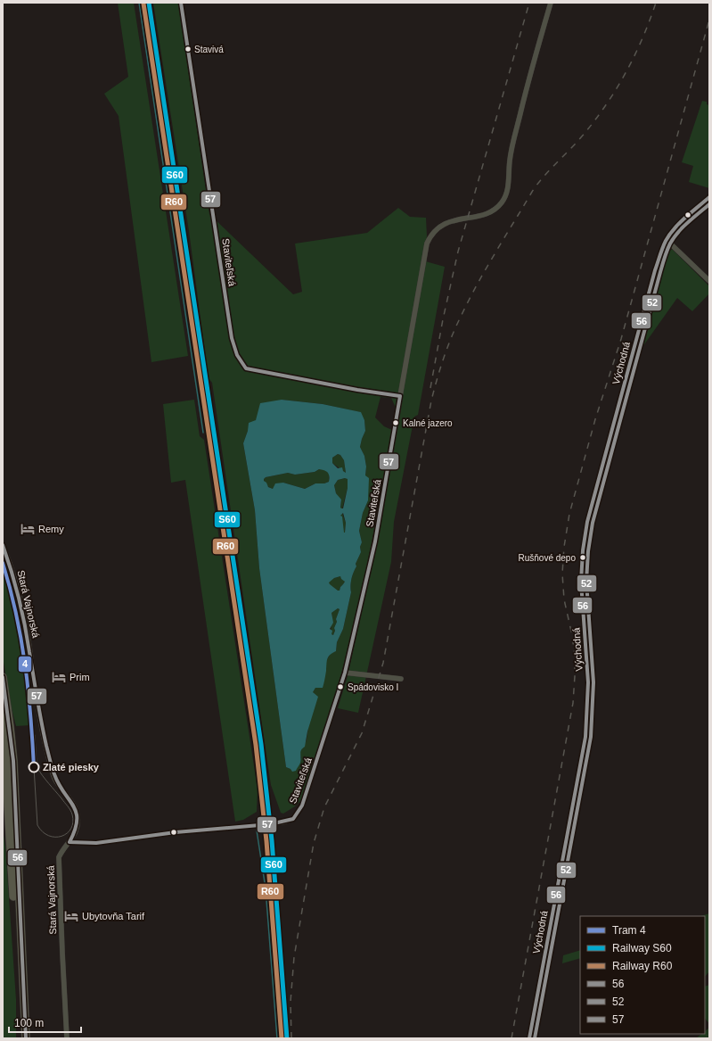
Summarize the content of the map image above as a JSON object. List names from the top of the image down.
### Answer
{
  "streets": {
    "street": ["Staviteľská", "Východná", "Stará Vajnorská"]
  },
  "crossings": [
    ["Staviteľská", "Stará Vajnorská"]
  ],
  "places": {
    "other": [
      "Stavivá",
      "Kalné jazero",
      "Rušňové depo",
      "Spádovisko I",
      "Zlaté piesky"
    ],
    "hotel": ["Remy", "Prim", "Ubytovňa Tarif"]
  },
  "lines": [
    "rail line S60",
    "transit line 57",
    "rail line R60",
    "transit line 56",
    "transit line 52",
    "tram line 4"
  ],
  "legend": [
    "Tram 4",
    "Railway S60",
    "Railway R60",
    "56",
    "52",
    "57"
  ],
  "scale_bar": "100 m"
}
